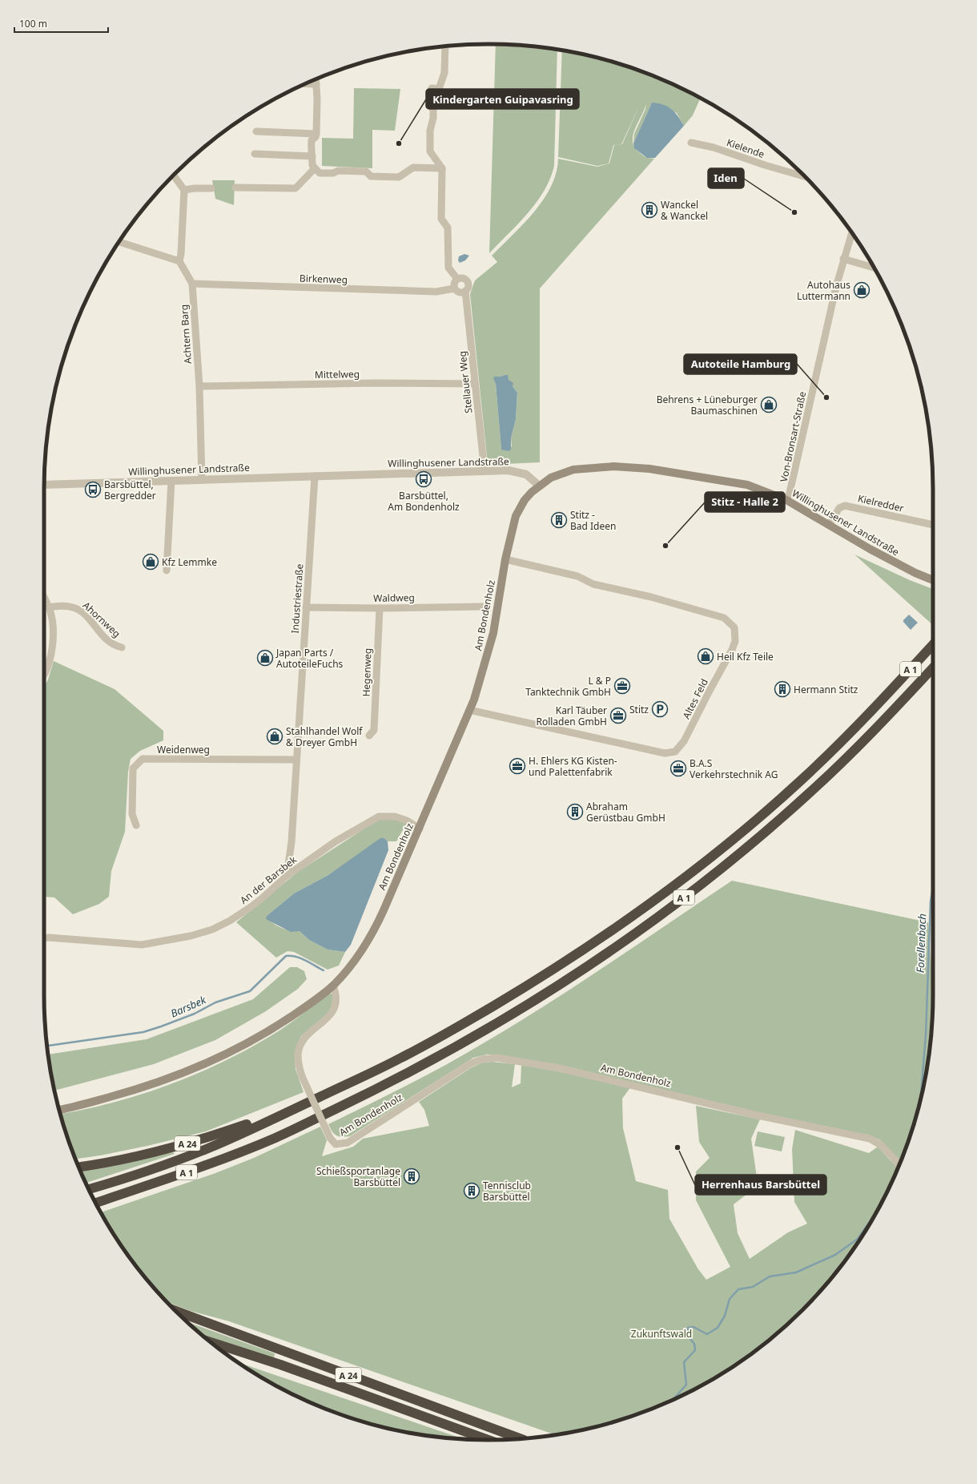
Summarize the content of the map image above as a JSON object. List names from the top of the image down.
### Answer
{
  "streets": {
    "highway": ["A 1", "A 24"],
    "main road": ["Willinghusener Landstraße", "Am Bondenholz"],
    "street": [
      "Kielende",
      "Birkenweg",
      "Achtern Barg",
      "Mittelweg",
      "Stellauer Weg",
      "Von-Bronsart-Straße",
      "Kielredder",
      "Waldweg",
      "Industriestraße",
      "Ahornweg",
      "Hegenweg",
      "Altes Feld",
      "Weidenweg",
      "An der Barsbek"
    ]
  },
  "crossings": [
    ["Birkenweg", "Achtern Barg"],
    ["Birkenweg", "Stellauer Weg"],
    ["Achtern Barg", "Mittelweg"],
    ["Achtern Barg", "Willinghusener Landstraße"],
    ["Mittelweg", "Stellauer Weg"],
    ["Stellauer Weg", "Willinghusener Landstraße"],
    ["Von-Bronsart-Straße", "Willinghusener Landstraße"],
    ["Willinghusener Landstraße", "Kielredder"],
    ["Willinghusener Landstraße", "Industriestraße"],
    ["Willinghusener Landstraße", "Am Bondenholz"],
    ["Waldweg", "Industriestraße"],
    ["Waldweg", "Hegenweg"],
    ["Industriestraße", "Weidenweg"],
    ["Industriestraße", "An der Barsbek"],
    ["Am Bondenholz", "Altes Feld"],
    ["Am Bondenholz", "An der Barsbek"],
    ["A 1", "A 24"]
  ],
  "water": ["Forellenbach", "Barsbek"],
  "parks": ["Zukunftswald"],
  "places": {
    "other": [
      "Kindergarten Guipavasring",
      "Iden",
      "Autoteile Hamburg",
      "Stitz - Halle 2",
      "Herrenhaus Barsbüttel"
    ],
    "building": [
      "Wanckel & Wanckel",
      "Stitz - Bad Ideen",
      "Hermann Stitz",
      "Abraham Gerüstbau GmbH",
      "Schießsportanlage Barsbüttel",
      "Tennisclub Barsbüttel"
    ],
    "shop": [
      "Autohaus Luttermann",
      "Behrens + Lüneburger Baumaschinen",
      "Kfz Lemmke",
      "Heil Kfz Teile",
      "Japan Parts / AutoteileFuchs",
      "Stahlhandel Wolf & Dreyer GmbH"
    ],
    "bus stop": ["Barsbüttel, Am Bondenholz", "Barsbüttel, Bergredder"],
    "office": [
      "L & P Tanktechnik GmbH",
      "Karl Täuber Rolladen GmbH",
      "H. Ehlers KG Kisten- und Palettenfabrik",
      "B.A.S Verkehrstechnik AG"
    ],
    "parking": ["Stitz"]
  },
  "scale_bar": "100 m"
}
